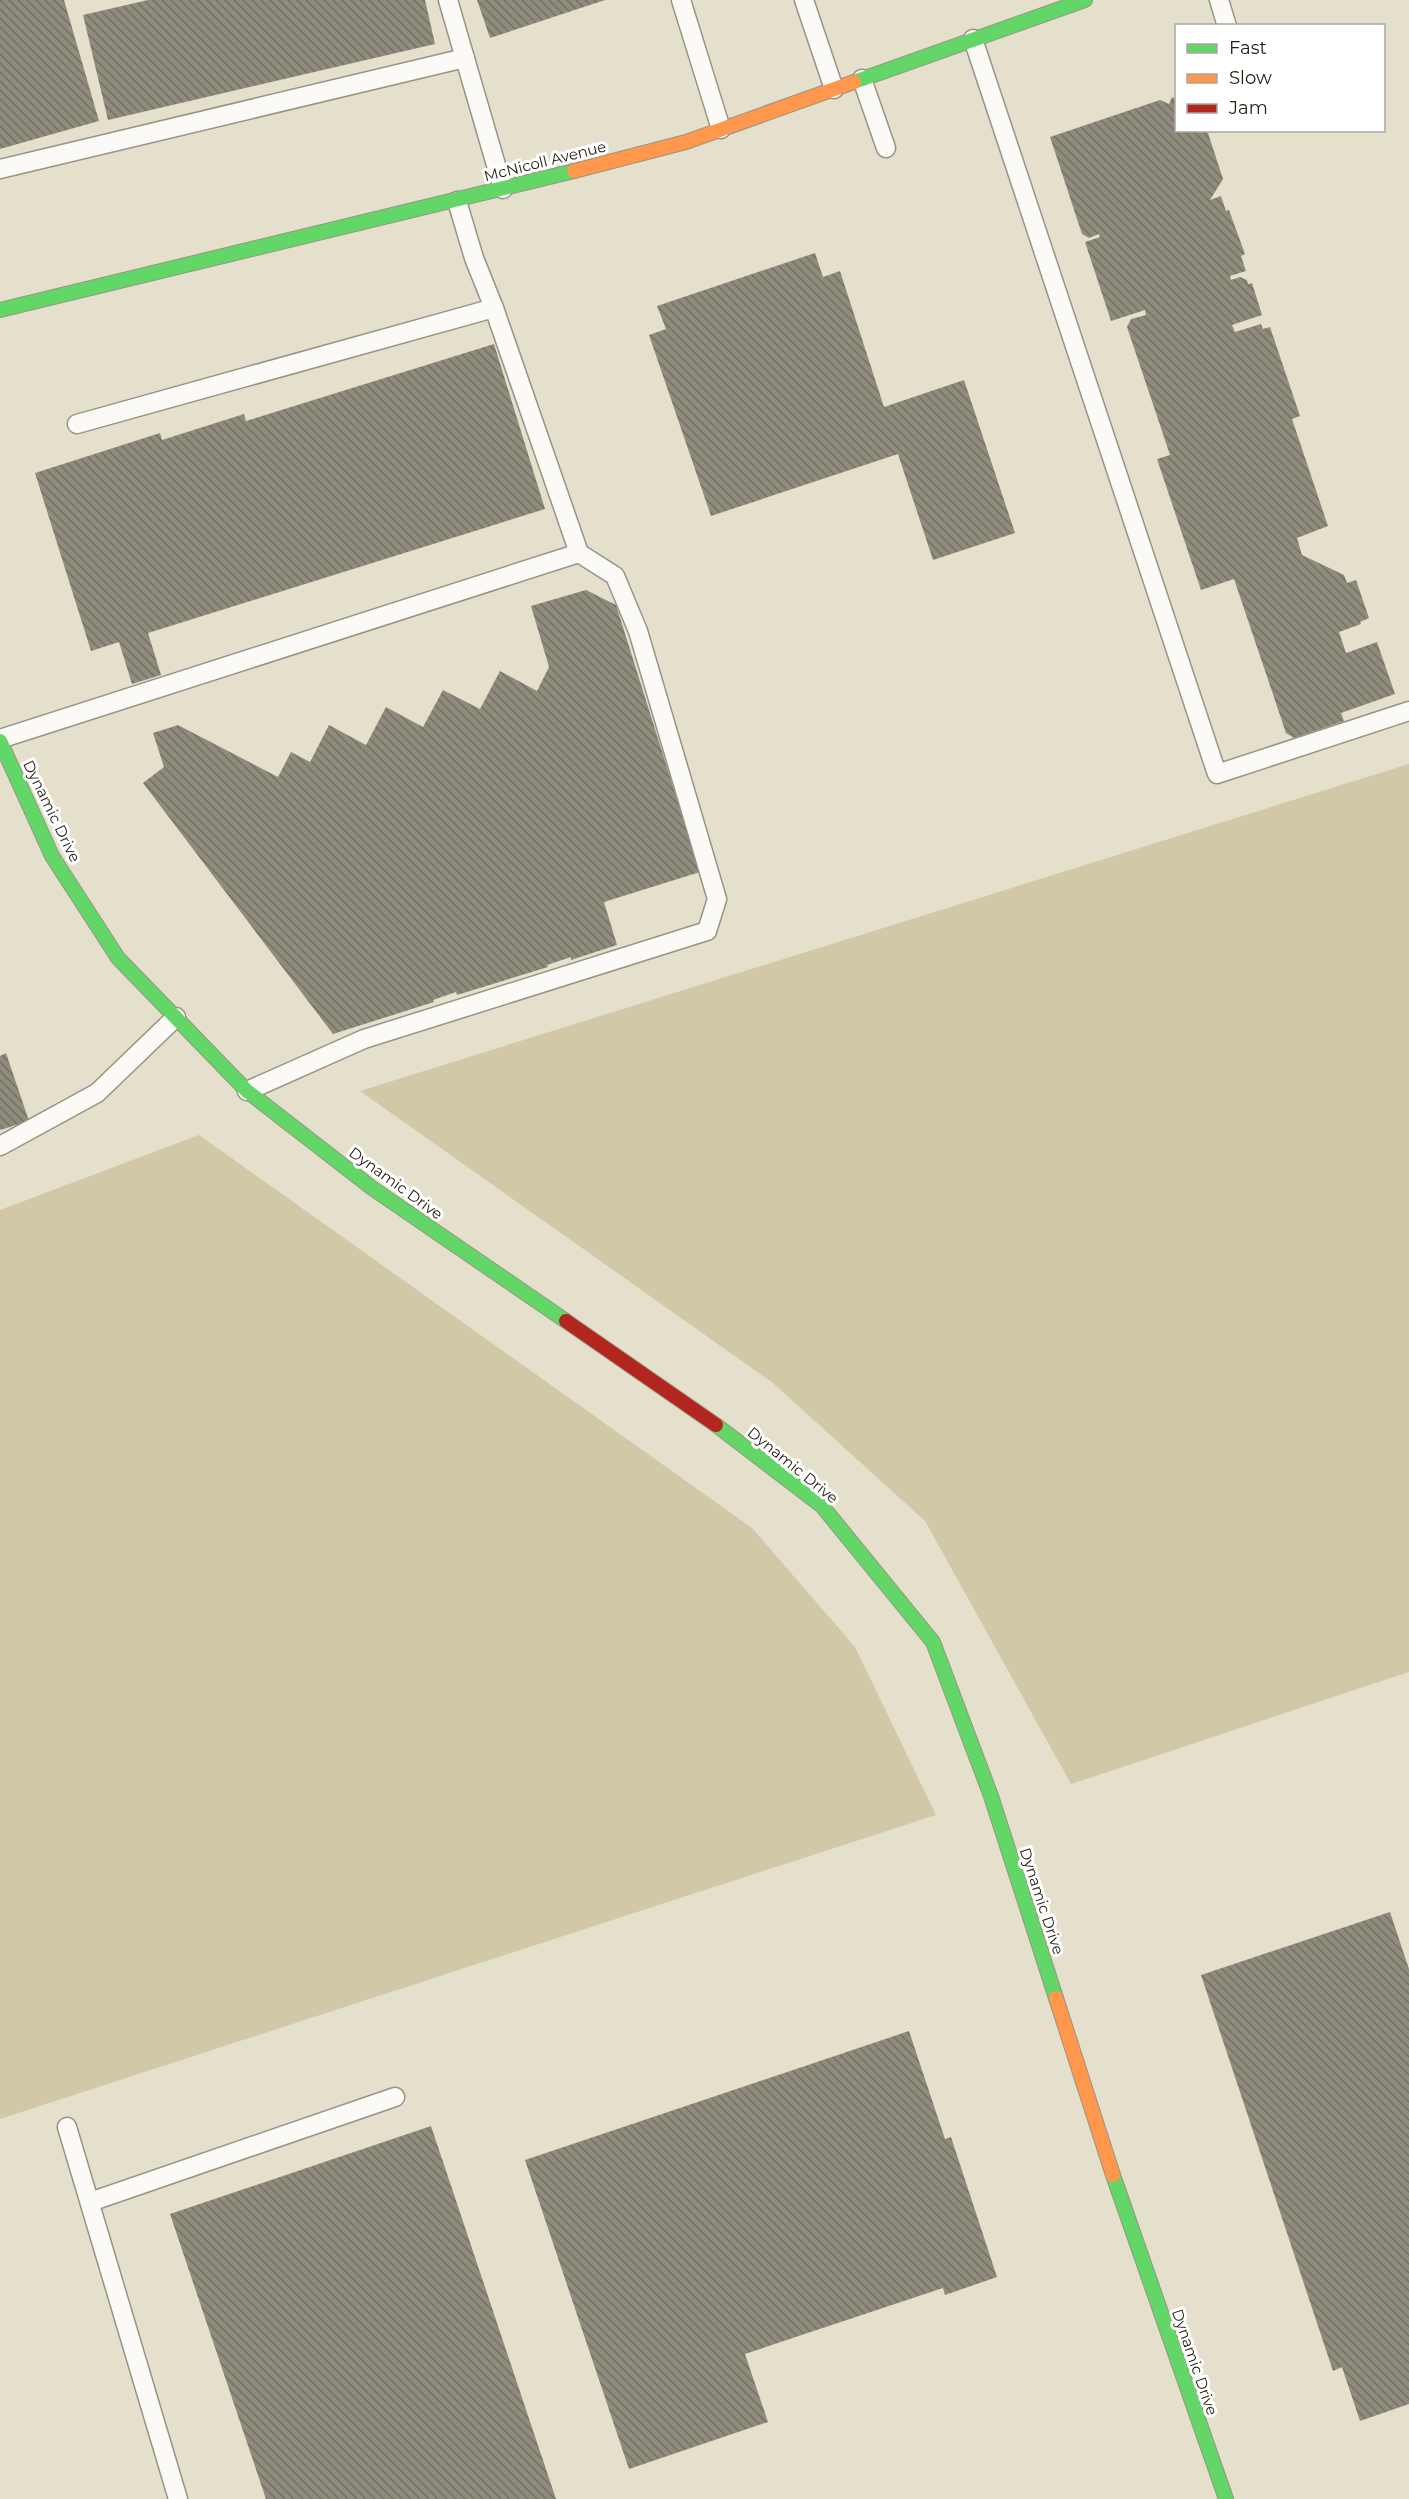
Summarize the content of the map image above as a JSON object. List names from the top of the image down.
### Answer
{
  "streets": {
    "street": ["McNicoll Avenue", "Dynamic Drive"]
  },
  "legend": ["Fast", "Slow", "Jam"]
}
